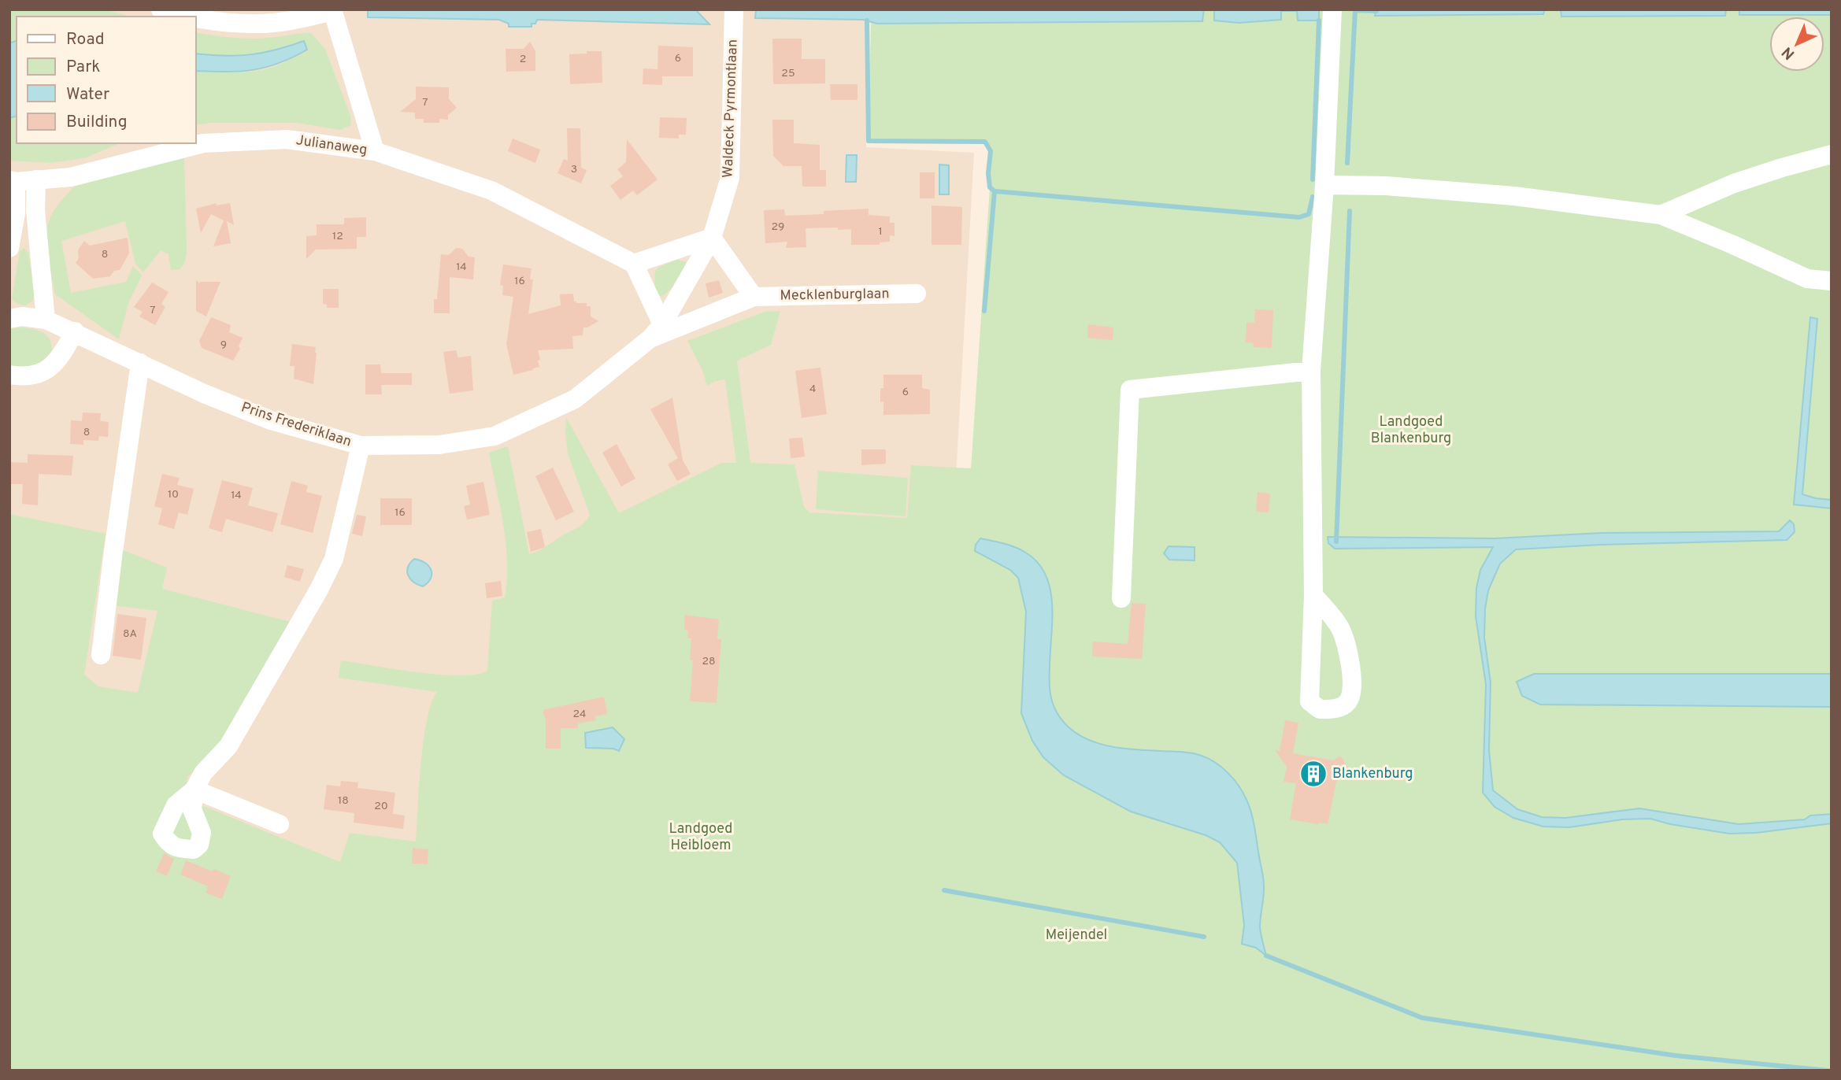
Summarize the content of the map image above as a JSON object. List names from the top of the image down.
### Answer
{
  "streets": {
    "street": [
      "Waldeck Pyrmontlaan",
      "Julianaweg",
      "Mecklenburglaan",
      "Prins Frederiklaan"
    ]
  },
  "crossings": [
    ["Waldeck Pyrmontlaan", "Prins Frederiklaan"],
    ["Mecklenburglaan", "Prins Frederiklaan"]
  ],
  "parks": ["Landgoed Blankenburg", "Landgoed Heibloem", "Meijendel"],
  "places": {
    "building": ["Blankenburg"]
  },
  "house_numbers": [
    "6",
    "2",
    "25",
    "7",
    "3",
    "29",
    "1",
    "12",
    "8",
    "14",
    "16",
    "7",
    "9",
    "4",
    "6",
    "8",
    "10",
    "14",
    "16",
    "8A",
    "28",
    "24",
    "18",
    "20"
  ],
  "legend": [
    "Road",
    "Park",
    "Water",
    "Building"
  ],
  "north": "bottom left"
}
